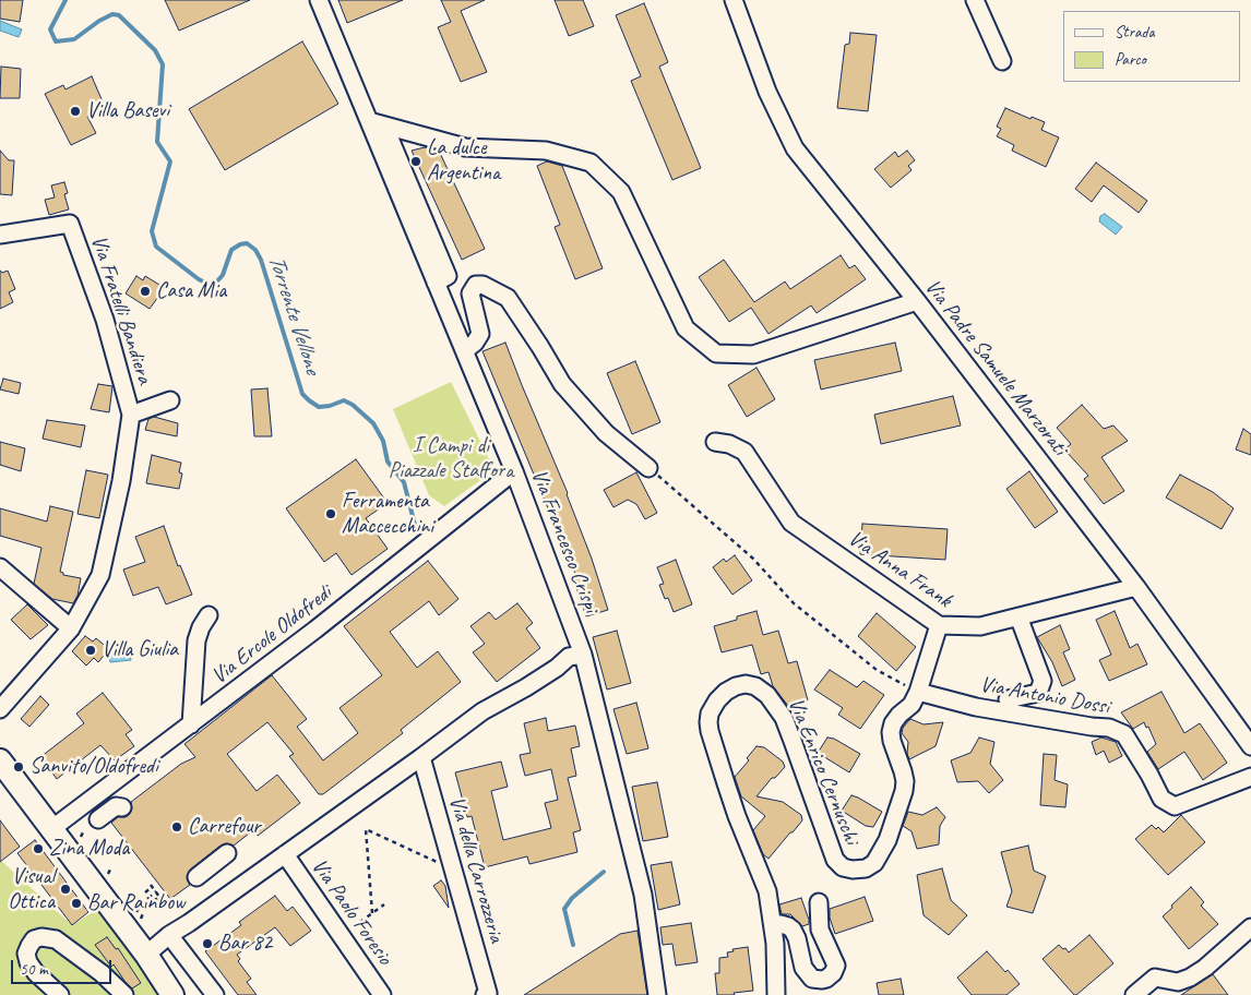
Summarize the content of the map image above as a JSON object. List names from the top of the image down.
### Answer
{
  "streets": {
    "street": [
      "Via Fratelli Bandiera",
      "Via Padre Samuele Marzorati",
      "Via Francesco Crispi",
      "Via Anna Frank",
      "Via Ercole Oldofredi",
      "Via Antonio Dossi",
      "Via Enrico Cernuschi",
      "Via della Carrozzeria",
      "Via Paolo Foresio"
    ]
  },
  "crossings": [
    ["Via Padre Samuele Marzorati", "Via Anna Frank"],
    ["Via Francesco Crispi", "Via Ercole Oldofredi"],
    ["Via Anna Frank", "Via Enrico Cernuschi"],
    ["Via Antonio Dossi", "Via Enrico Cernuschi"]
  ],
  "water": ["Torrente Vellone"],
  "parks": ["I Campi di Piazzale Staffora"],
  "places": [
    "Villa Basevi",
    "La dulce Argentina",
    "Casa Mia",
    "Ferramenta Maccecchini",
    "Villa Giulia",
    "Sanvito/Oldofredi",
    "Carrefour",
    "Zina Moda",
    "Visual Ottica",
    "Bar Rainbow",
    "Bar 82"
  ],
  "legend": ["Strada", "Parco"],
  "scale_bar": "50 m"
}
